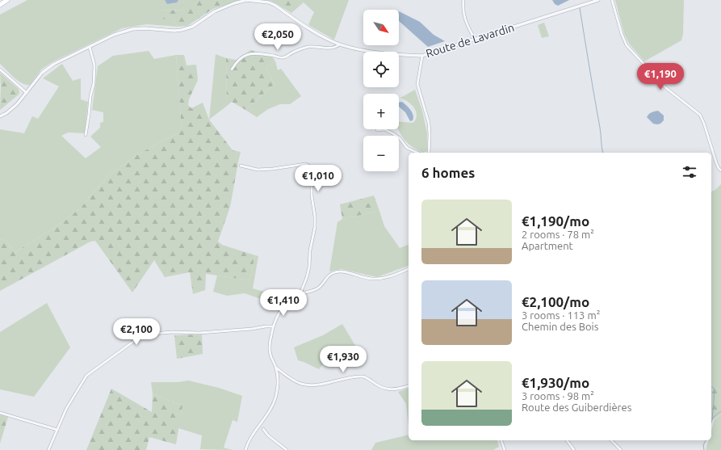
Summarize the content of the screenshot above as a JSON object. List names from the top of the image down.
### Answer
{
  "streets": {
    "street": ["Route de Lavardin"]
  },
  "north": "bottom right",
  "page": {
    "map_buttons": ["+", "−"],
    "price": [
      "€2,050",
      "€1,190",
      "€1,010",
      "€1,410",
      "€2,100",
      "€1,930"
    ],
    "heading": "6 homes",
    "list": [
      {
        "name": "€1,190/mo",
        "note": "2 rooms · 78 m² · Apartment"
      },
      {
        "name": "€2,100/mo",
        "note": "3 rooms · 113 m² · Chemin des Bois"
      },
      {
        "name": "€1,930/mo",
        "note": "3 rooms · 98 m² · Route des Guiberdières"
      }
    ]
  }
}
